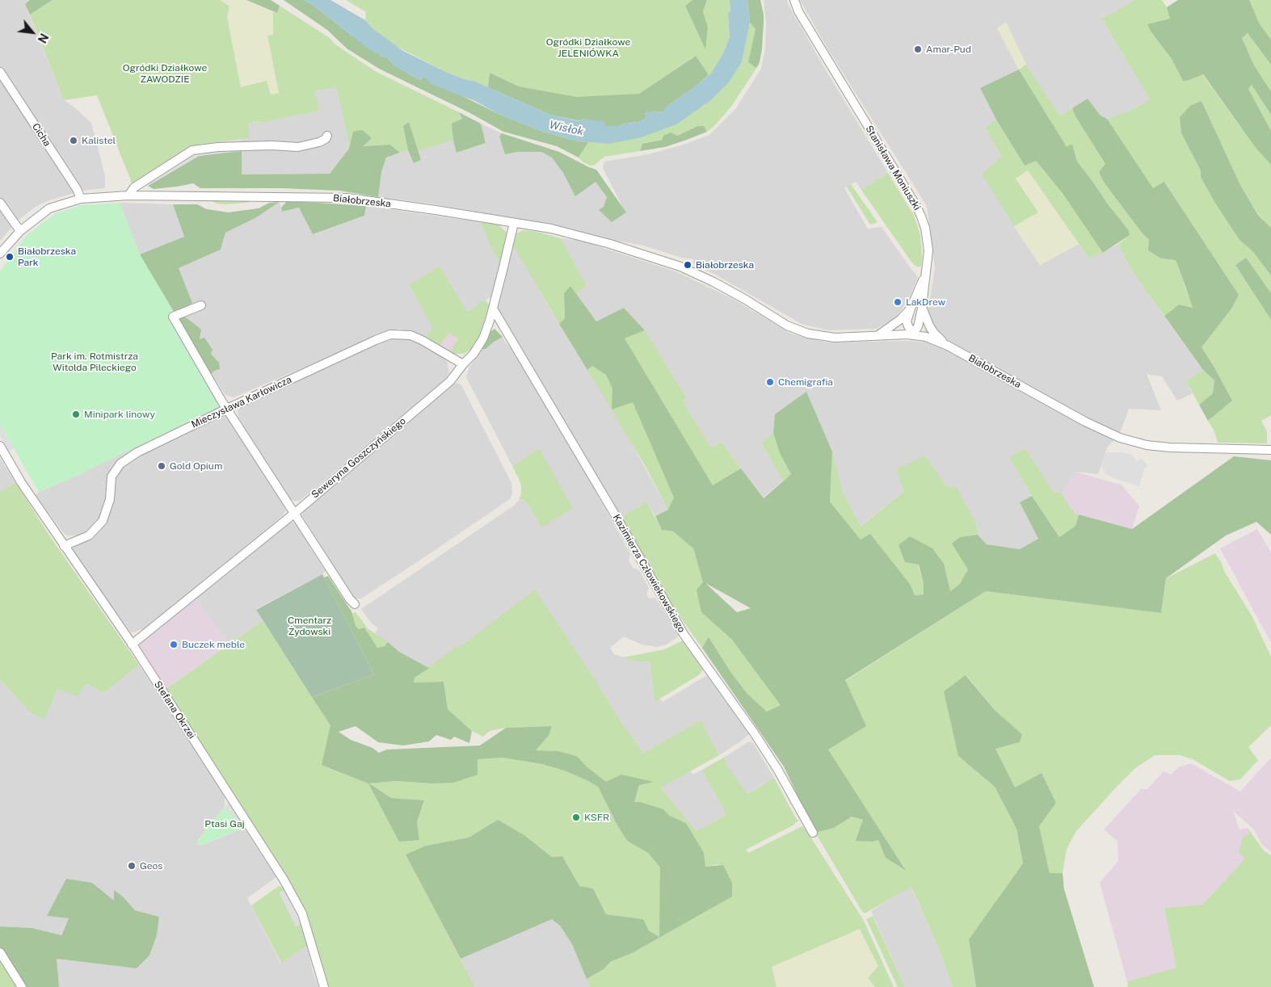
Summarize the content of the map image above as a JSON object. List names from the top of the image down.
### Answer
{
  "streets": {
    "street": [
      "Cicha",
      "Stanisława Moniuszki",
      "Białobrzeska",
      "Mieczysława Karłowicza",
      "Seweryna Goszczyńskiego",
      "Kazimierza Człowiekowskiego",
      "Stefana Okrzei"
    ]
  },
  "crossings": [
    ["Cicha", "Białobrzeska"],
    ["Stanisława Moniuszki", "Białobrzeska"],
    ["Białobrzeska", "Seweryna Goszczyńskiego"],
    ["Mieczysława Karłowicza", "Seweryna Goszczyńskiego"],
    ["Mieczysława Karłowicza", "Stefana Okrzei"],
    ["Seweryna Goszczyńskiego", "Kazimierza Człowiekowskiego"],
    ["Seweryna Goszczyńskiego", "Stefana Okrzei"]
  ],
  "water": ["Wisłok"],
  "parks": [
    "Ogródki Działkowe JELENIÓWKA",
    "Ogródki Działkowe ZAWODZIE",
    "Park im. Rotmistrza Witolda Pileckiego",
    "Cmentarz Żydowski",
    "Ptasi Gaj"
  ],
  "places": [
    "Amar-Pud",
    "Kalistel",
    "Białobrzeska Park",
    "Białobrzeska",
    "LakDrew",
    "Chemigrafia",
    "Minipark linowy",
    "Gold Opium",
    "Buczek meble",
    "KSFR",
    "Geos"
  ],
  "north": "bottom right"
}
